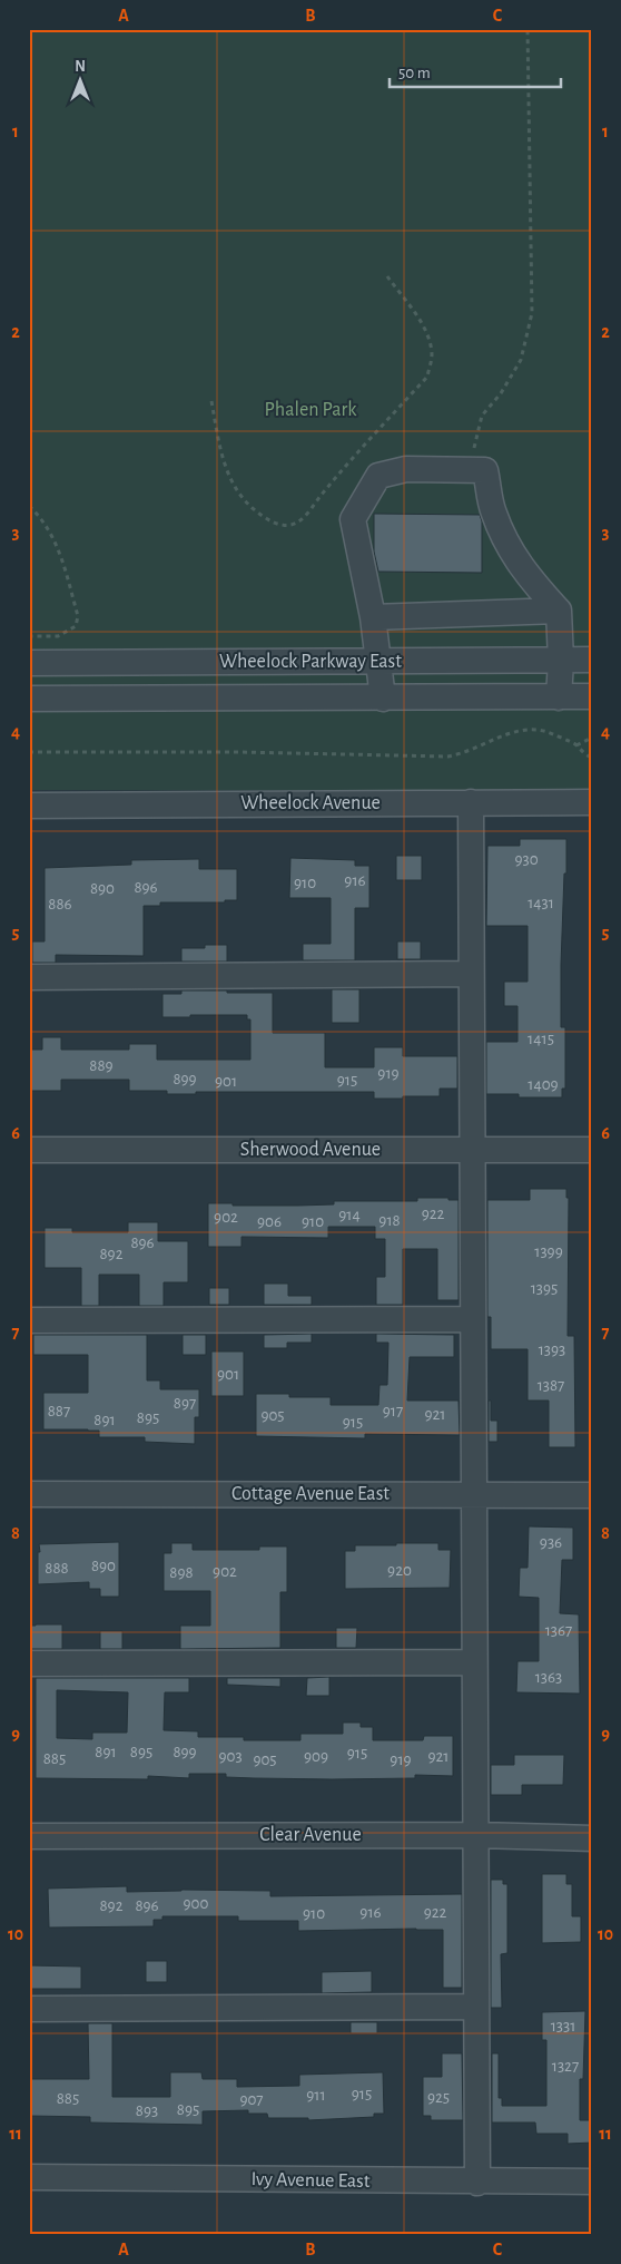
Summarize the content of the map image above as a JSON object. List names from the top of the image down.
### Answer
{
  "streets": {
    "street": [
      "Wheelock Parkway East",
      "Wheelock Avenue",
      "Sherwood Avenue",
      "Cottage Avenue East",
      "Clear Avenue",
      "Ivy Avenue East"
    ]
  },
  "parks": ["Phalen Park"],
  "house_numbers": [
    "930",
    "916",
    "910",
    "896",
    "890",
    "1431",
    "886",
    "1415",
    "889",
    "919",
    "899",
    "915",
    "901",
    "1409",
    "922",
    "914",
    "902",
    "918",
    "906",
    "910",
    "896",
    "1399",
    "892",
    "1395",
    "1393",
    "901",
    "1387",
    "897",
    "887",
    "917",
    "921",
    "905",
    "895",
    "891",
    "915",
    "936",
    "890",
    "888",
    "920",
    "902",
    "898",
    "1367",
    "1363",
    "891",
    "895",
    "899",
    "915",
    "903",
    "909",
    "921",
    "885",
    "905",
    "919",
    "900",
    "892",
    "896",
    "916",
    "922",
    "910",
    "1331",
    "1327",
    "915",
    "911",
    "925",
    "885",
    "907",
    "895",
    "893"
  ],
  "scale_bar": "50 m",
  "north": "top",
  "grid": {
    "columns": ["A", "B", "C"],
    "rows": [
      "1",
      "2",
      "3",
      "4",
      "5",
      "6",
      "7",
      "8",
      "9",
      "10",
      "11"
    ]
  }
}
